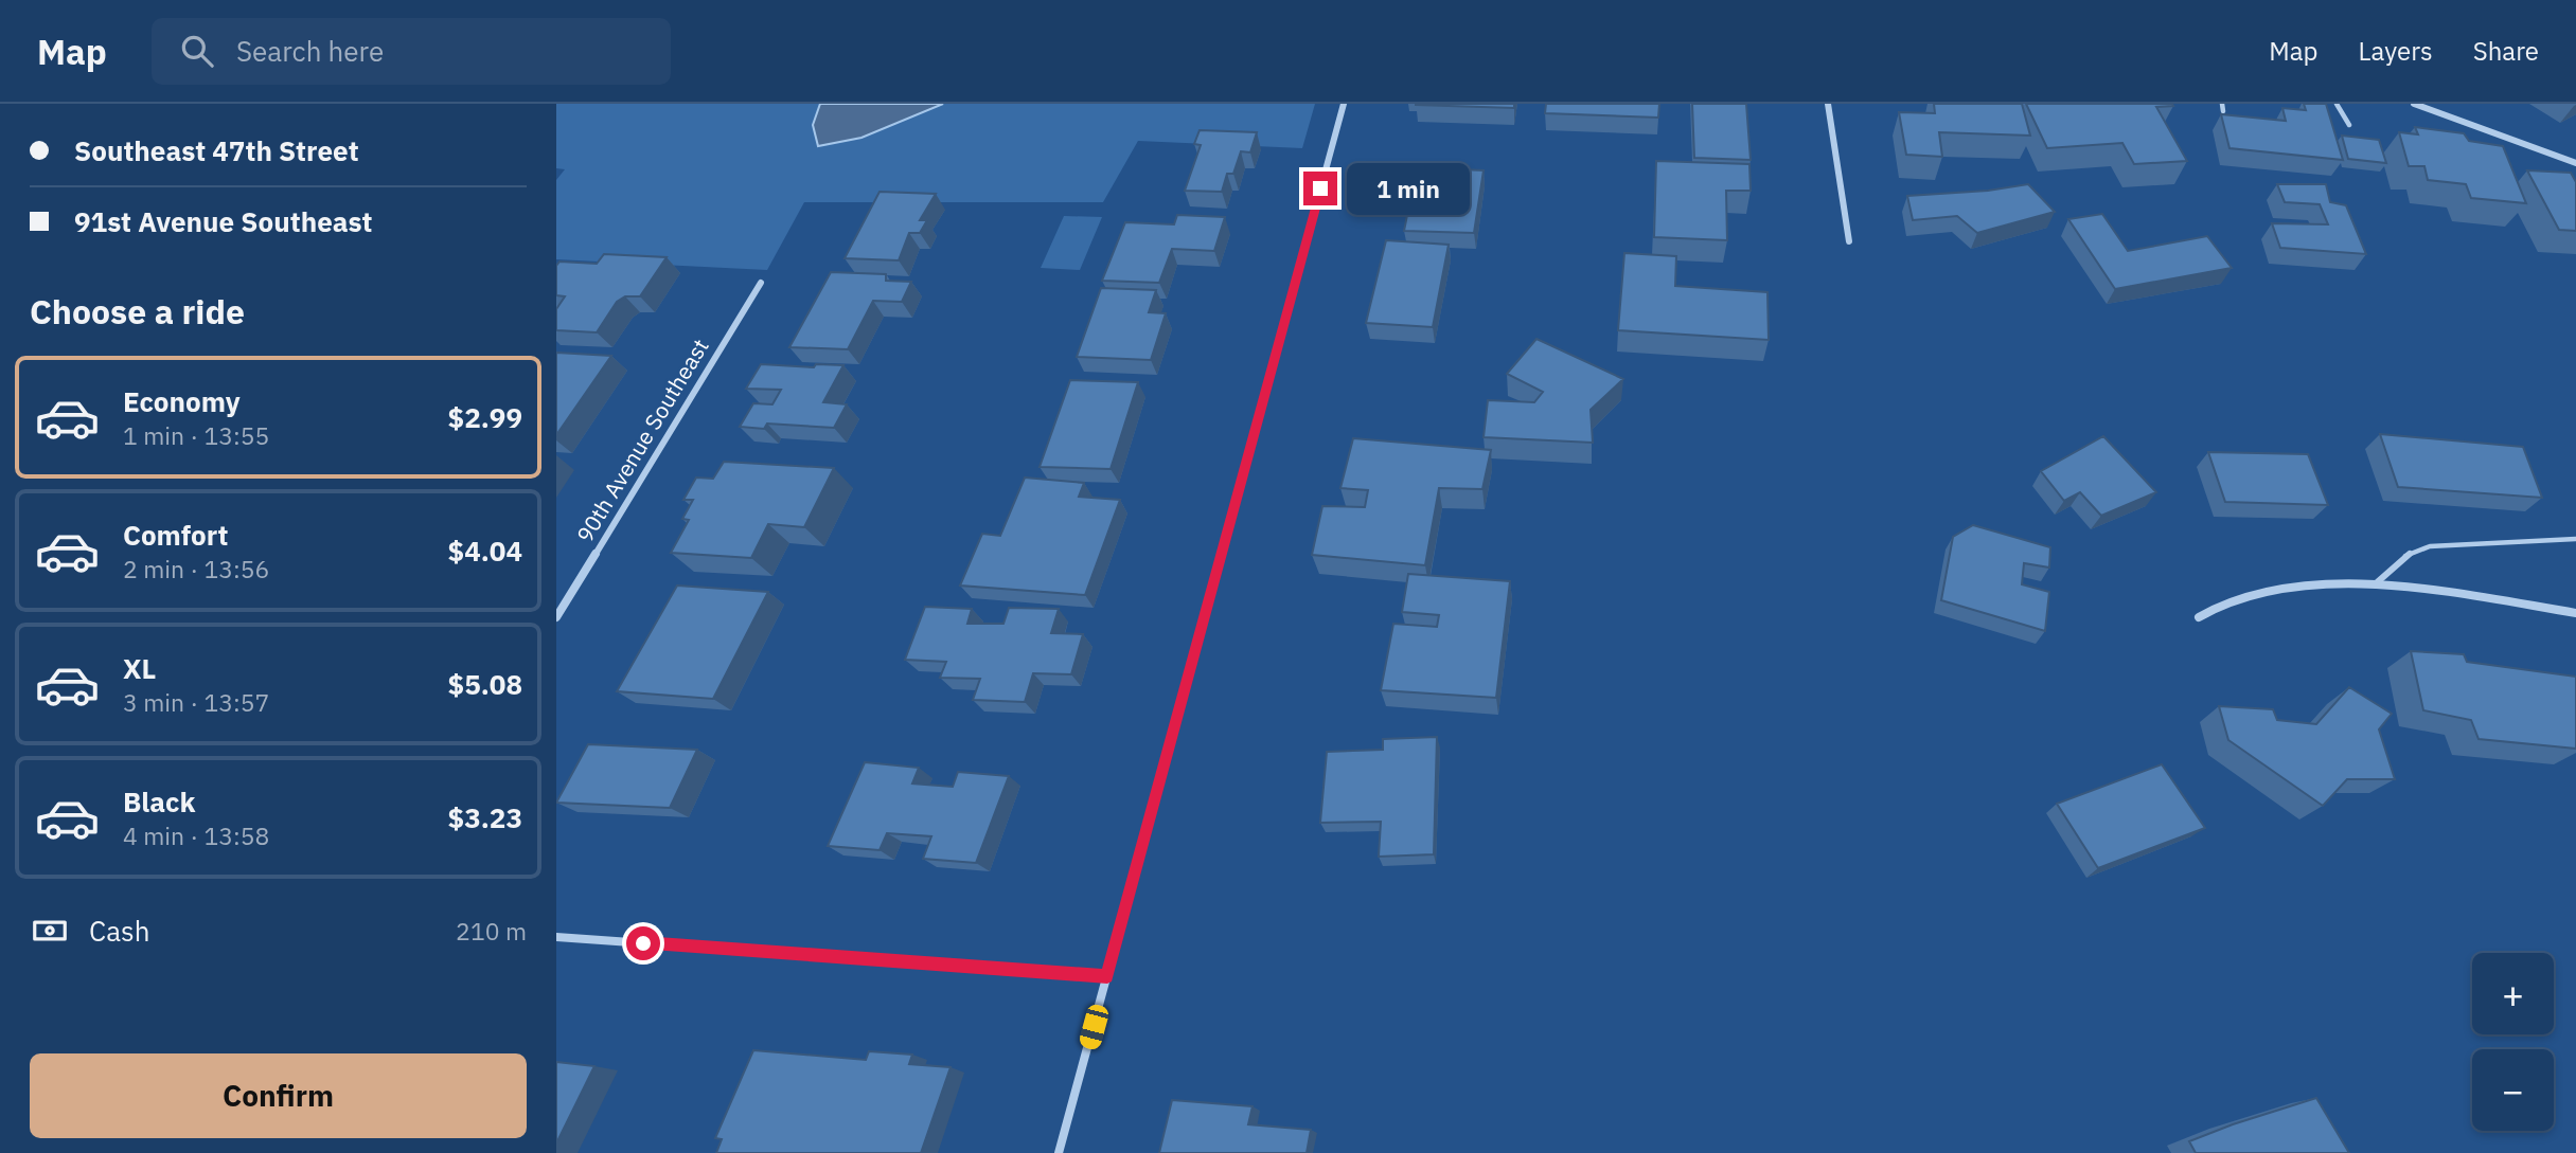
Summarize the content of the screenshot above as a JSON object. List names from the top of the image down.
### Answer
{
  "streets": {
    "street": ["90th Avenue Southeast"]
  },
  "page": {
    "header": "Map",
    "search": "Search here",
    "nav": ["Map", "Layers", "Share"],
    "banner": ["Southeast 47th Street", "91st Avenue Southeast"],
    "bubble": "1 min",
    "heading": "Choose a ride",
    "list": [
      {
        "name": "Economy",
        "note": "1 min · 13:55",
        "value": "$2.99"
      },
      {
        "name": "Comfort",
        "note": "2 min · 13:56",
        "value": "$4.04"
      },
      {
        "name": "XL",
        "note": "3 min · 13:57",
        "value": "$5.08"
      },
      {
        "name": "Black",
        "note": "4 min · 13:58",
        "value": "$3.23"
      }
    ],
    "pay": ["Cash", "210 m"],
    "map_buttons": ["+", "−"],
    "buttons": "Confirm"
  }
}
